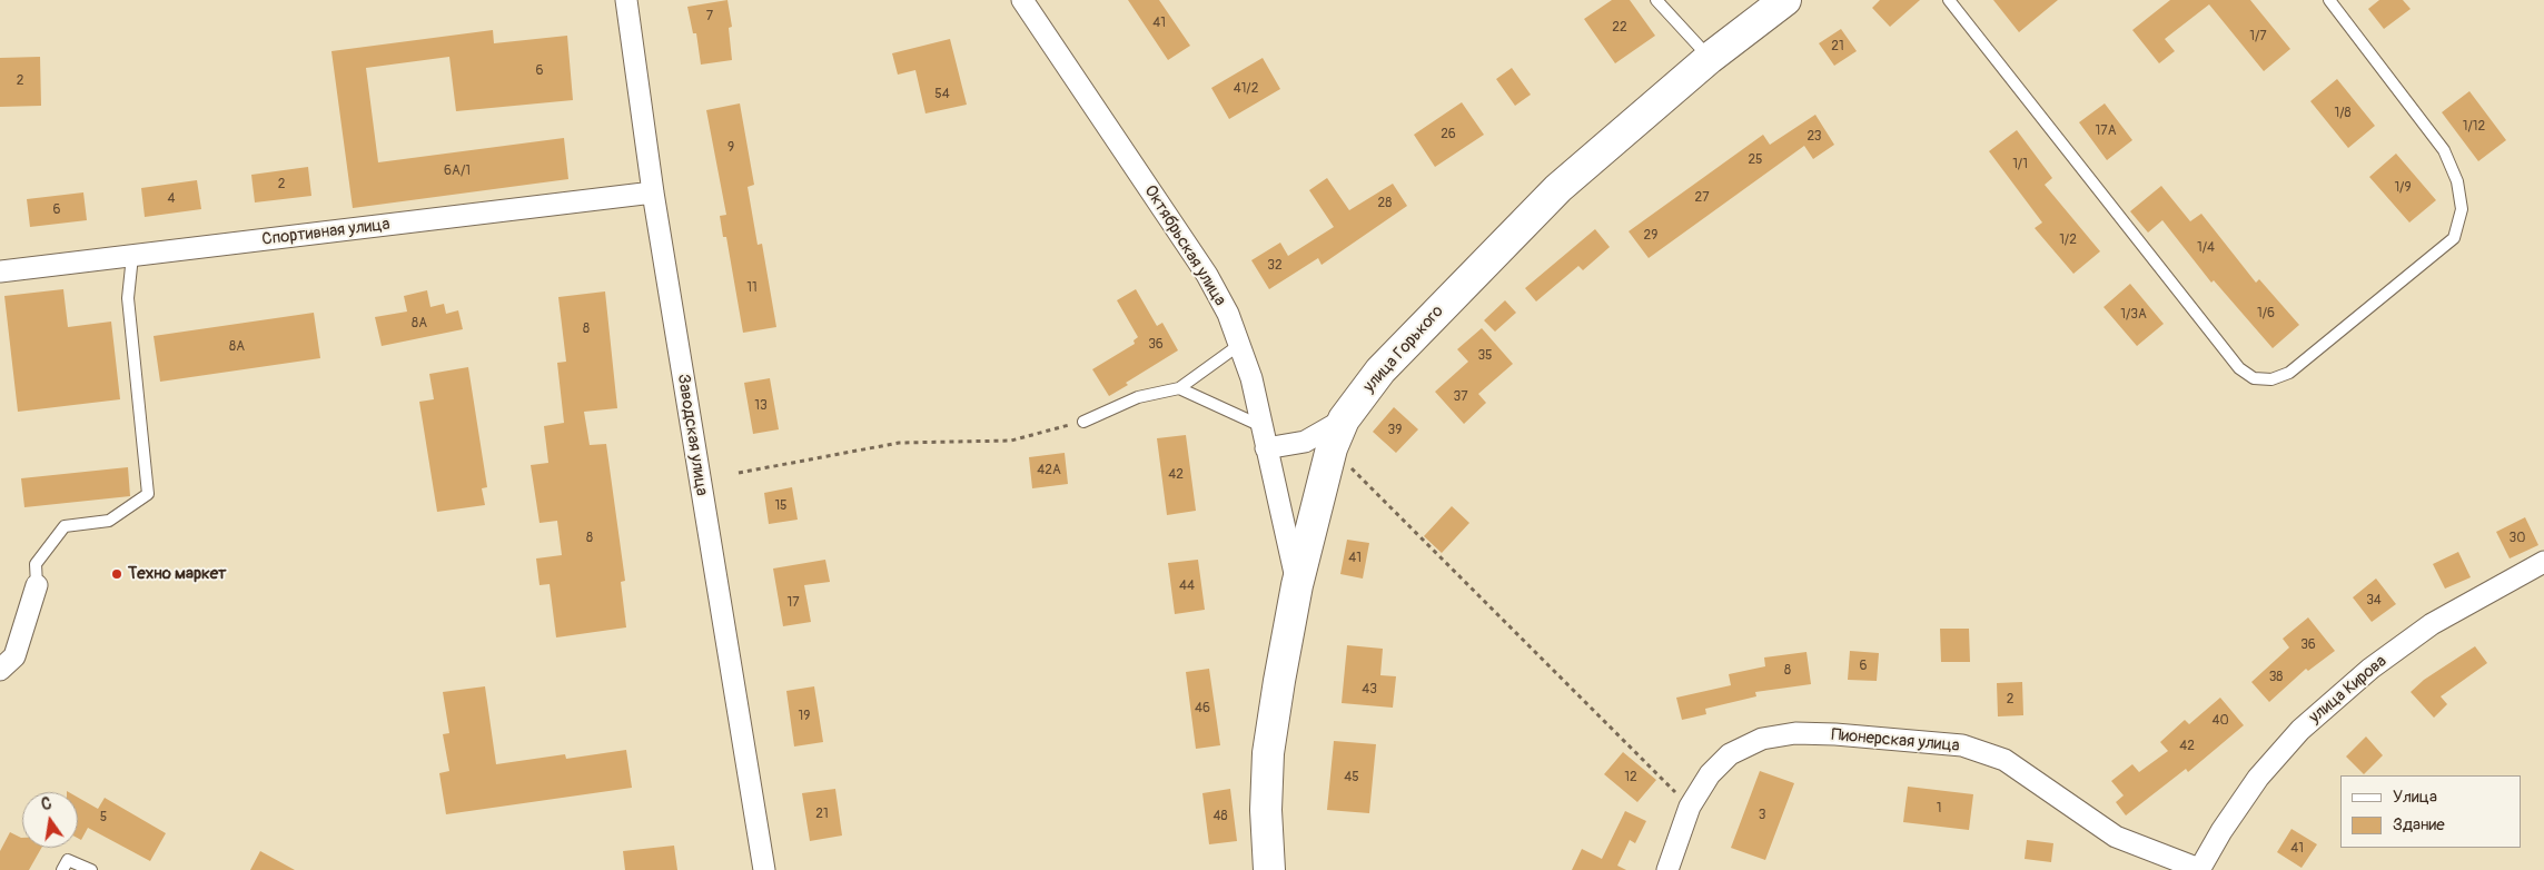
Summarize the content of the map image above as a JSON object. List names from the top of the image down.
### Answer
{
  "streets": {
    "main road": ["улица Горького"],
    "street": [
      "Спортивная улица",
      "Октябрьская улица",
      "Заводская улица",
      "улица Кирова",
      "Пионерская улица"
    ]
  },
  "crossings": [
    ["Спортивная улица", "Заводская улица"],
    ["Октябрьская улица", "улица Горького"],
    ["улица Кирова", "Пионерская улица"]
  ],
  "places": ["Техно маркет"],
  "house_numbers": [
    "7",
    "41",
    "22",
    "1/7",
    "21",
    "6",
    "2",
    "41/2",
    "54",
    "1/8",
    "1/12",
    "17А",
    "26",
    "23",
    "9",
    "25",
    "1/1",
    "6А/1",
    "2",
    "1/9",
    "27",
    "4",
    "28",
    "6",
    "29",
    "1/2",
    "1/4",
    "32",
    "11",
    "1/6",
    "1/3А",
    "8А",
    "8",
    "36",
    "8А",
    "35",
    "37",
    "13",
    "39",
    "42А",
    "42",
    "15",
    "8",
    "30",
    "41",
    "44",
    "34",
    "17",
    "36",
    "6",
    "8",
    "38",
    "43",
    "2",
    "46",
    "19",
    "40",
    "42",
    "45",
    "12",
    "1",
    "21",
    "3",
    "48",
    "5",
    "41"
  ],
  "legend": ["Улица", "Здание"],
  "north": "top"
}
